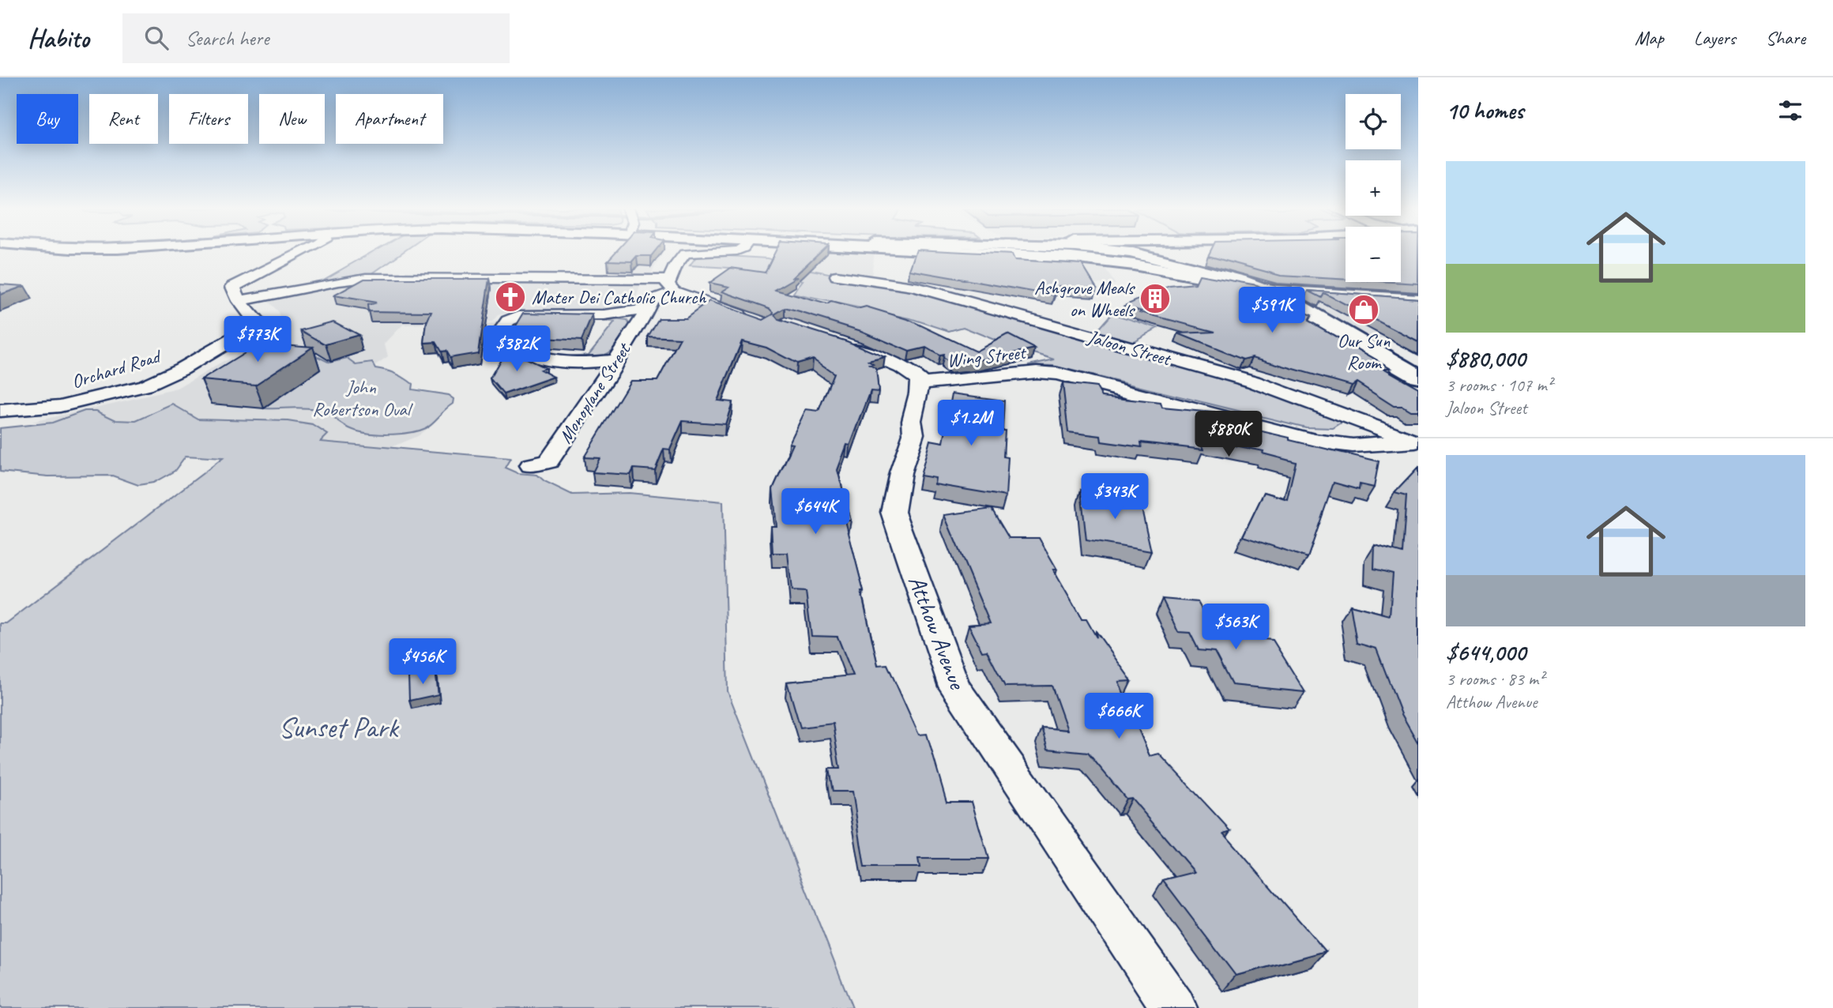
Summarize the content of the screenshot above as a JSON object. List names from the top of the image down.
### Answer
{
  "streets": {
    "street": [
      "Jaloon Street",
      "Wing Street",
      "Orchard Road",
      "Monoplane Street",
      "Atthow Avenue"
    ]
  },
  "crossings": [
    ["Jaloon Street", "Wing Street"],
    ["Wing Street", "Atthow Avenue"]
  ],
  "parks": ["John Robertson Oval", "Sunset Park"],
  "places": {
    "church": ["Mater Dei Catholic Church"],
    "building": ["Ashgrove Meals on Wheels"],
    "shop": ["Our Sun Room"]
  },
  "page": {
    "header": "Habito",
    "search": "Search here",
    "nav": ["Map", "Layers", "Share"],
    "heading": "10 homes",
    "map_buttons": ["+", "−"],
    "chip": [
      "Buy",
      "Rent",
      "Filters",
      "New",
      "Apartment"
    ],
    "list": [
      {
        "name": "$880,000",
        "note": "3 rooms · 107 m² · Jaloon Street"
      },
      {
        "name": "$644,000",
        "note": "3 rooms · 83 m² · Atthow Avenue"
      }
    ],
    "price": [
      "$591K",
      "$773K",
      "$382K",
      "$1.2M",
      "$880K",
      "$343K",
      "$644K",
      "$563K",
      "$456K",
      "$666K"
    ]
  }
}
